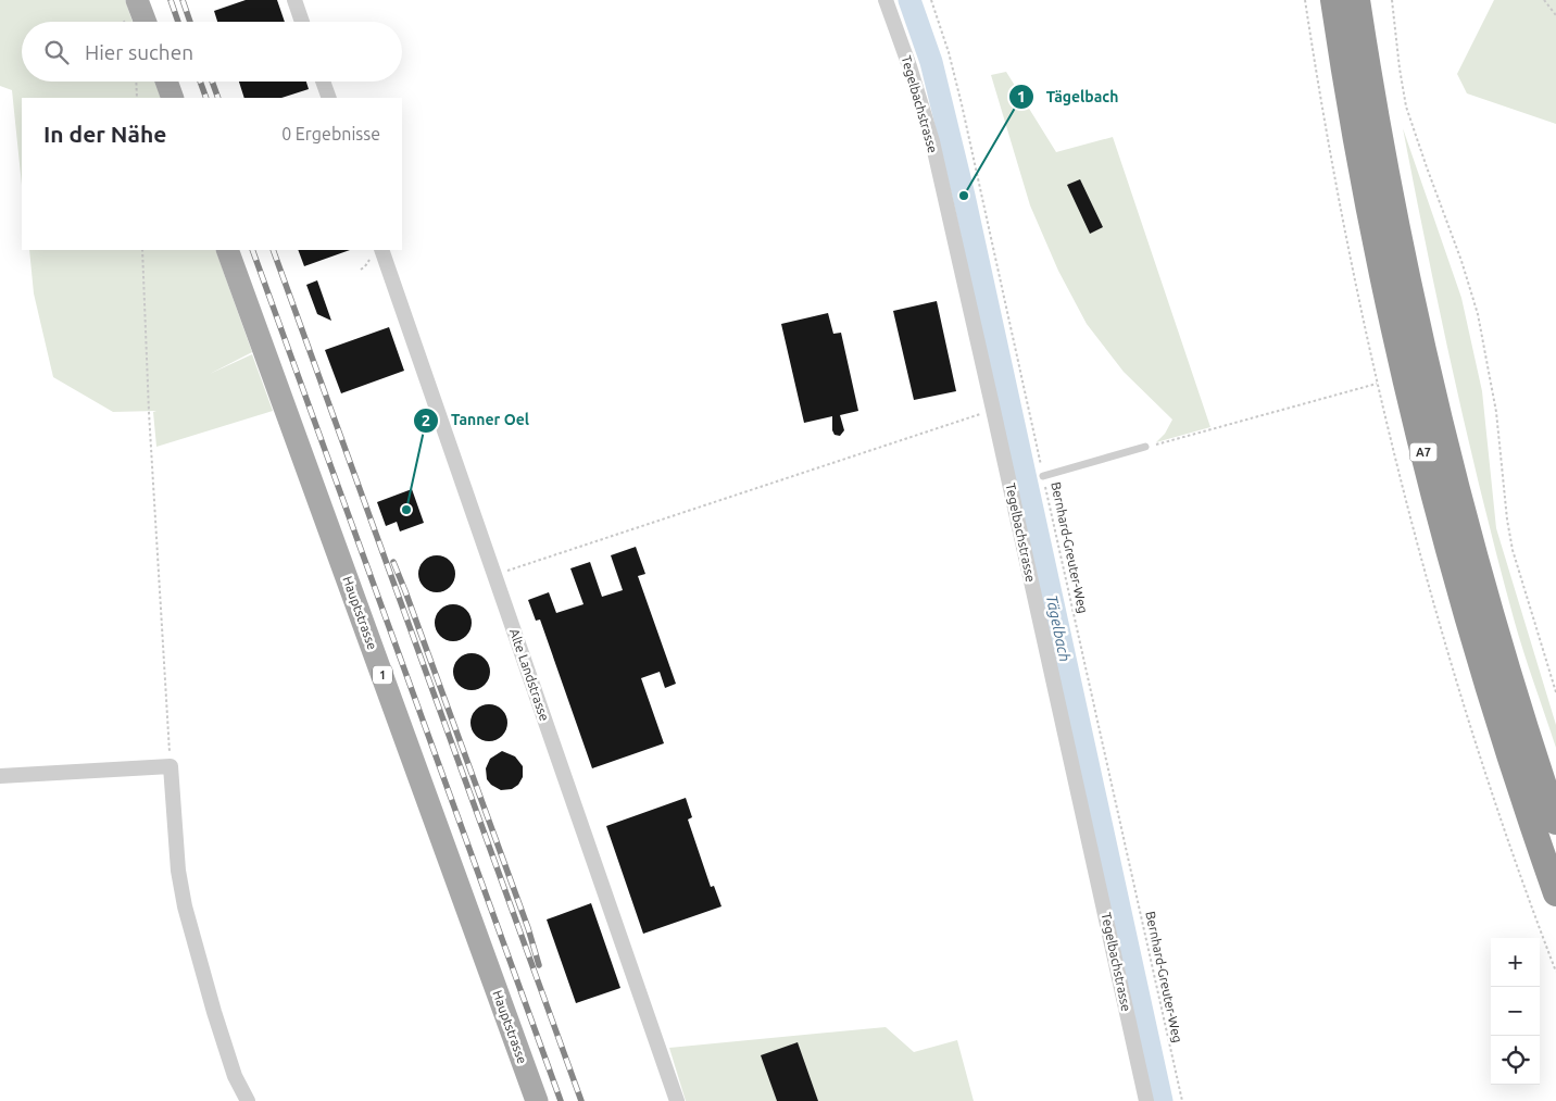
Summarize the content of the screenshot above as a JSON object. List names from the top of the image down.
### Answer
{
  "streets": {
    "highway": ["A7"],
    "main road": ["Hauptstrasse", "1"],
    "street": ["Tegelbachstrasse", "Alte Landstrasse"],
    "path": ["Bernhard-Greuter-Weg"]
  },
  "water": ["Tägelbach"],
  "places": ["Tägelbach", "Tanner Oel"],
  "page": {
    "search": "Hier suchen",
    "heading": ["In der Nähe", "0 Ergebnisse"],
    "map_buttons": ["+", "−"]
  }
}
